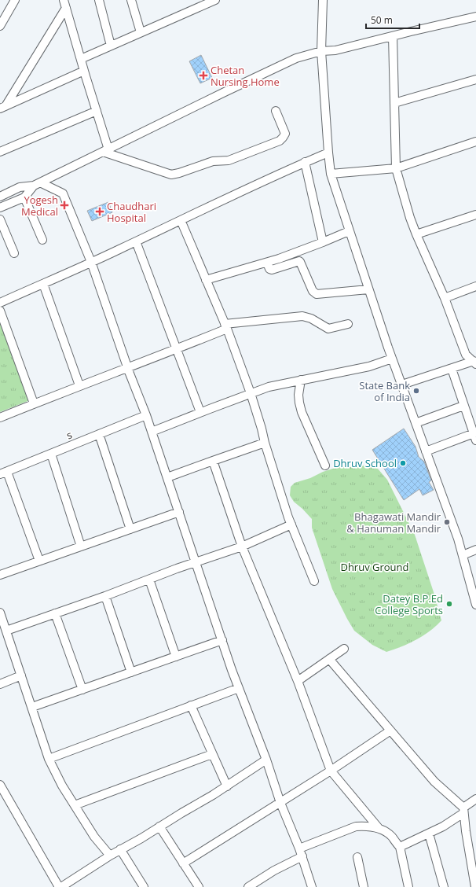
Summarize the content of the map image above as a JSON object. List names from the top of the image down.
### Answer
{
  "streets": {
    "street": ["s"]
  },
  "parks": ["Dhruv Ground"],
  "places": {
    "health": ["Chetan Nursing Home", "Yogesh Medical", "Chaudhari Hospital"],
    "other": [
      "State Bank of India",
      "Dhruv School",
      "Bhagawati Mandir & Hanuman Mandir",
      "Datey B.P.Ed College Sports"
    ]
  },
  "scale_bar": "50 m"
}
